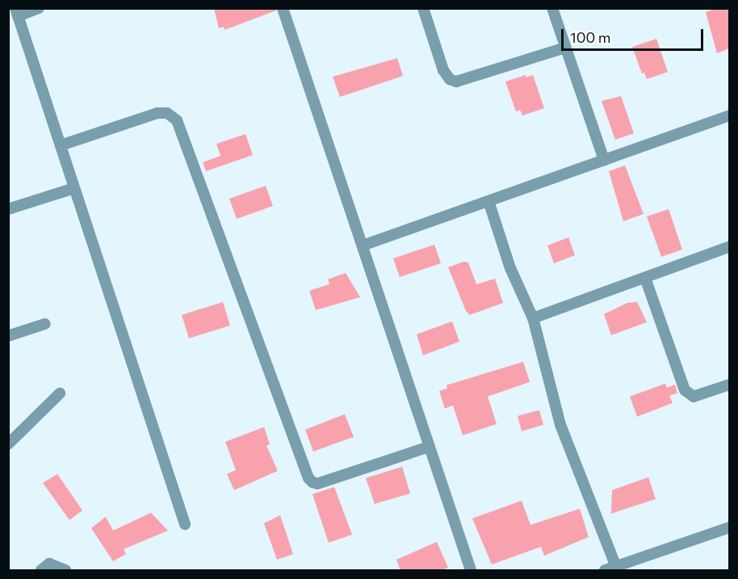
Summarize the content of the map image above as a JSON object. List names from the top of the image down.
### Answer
{
  "scale_bar": "100 m"
}
